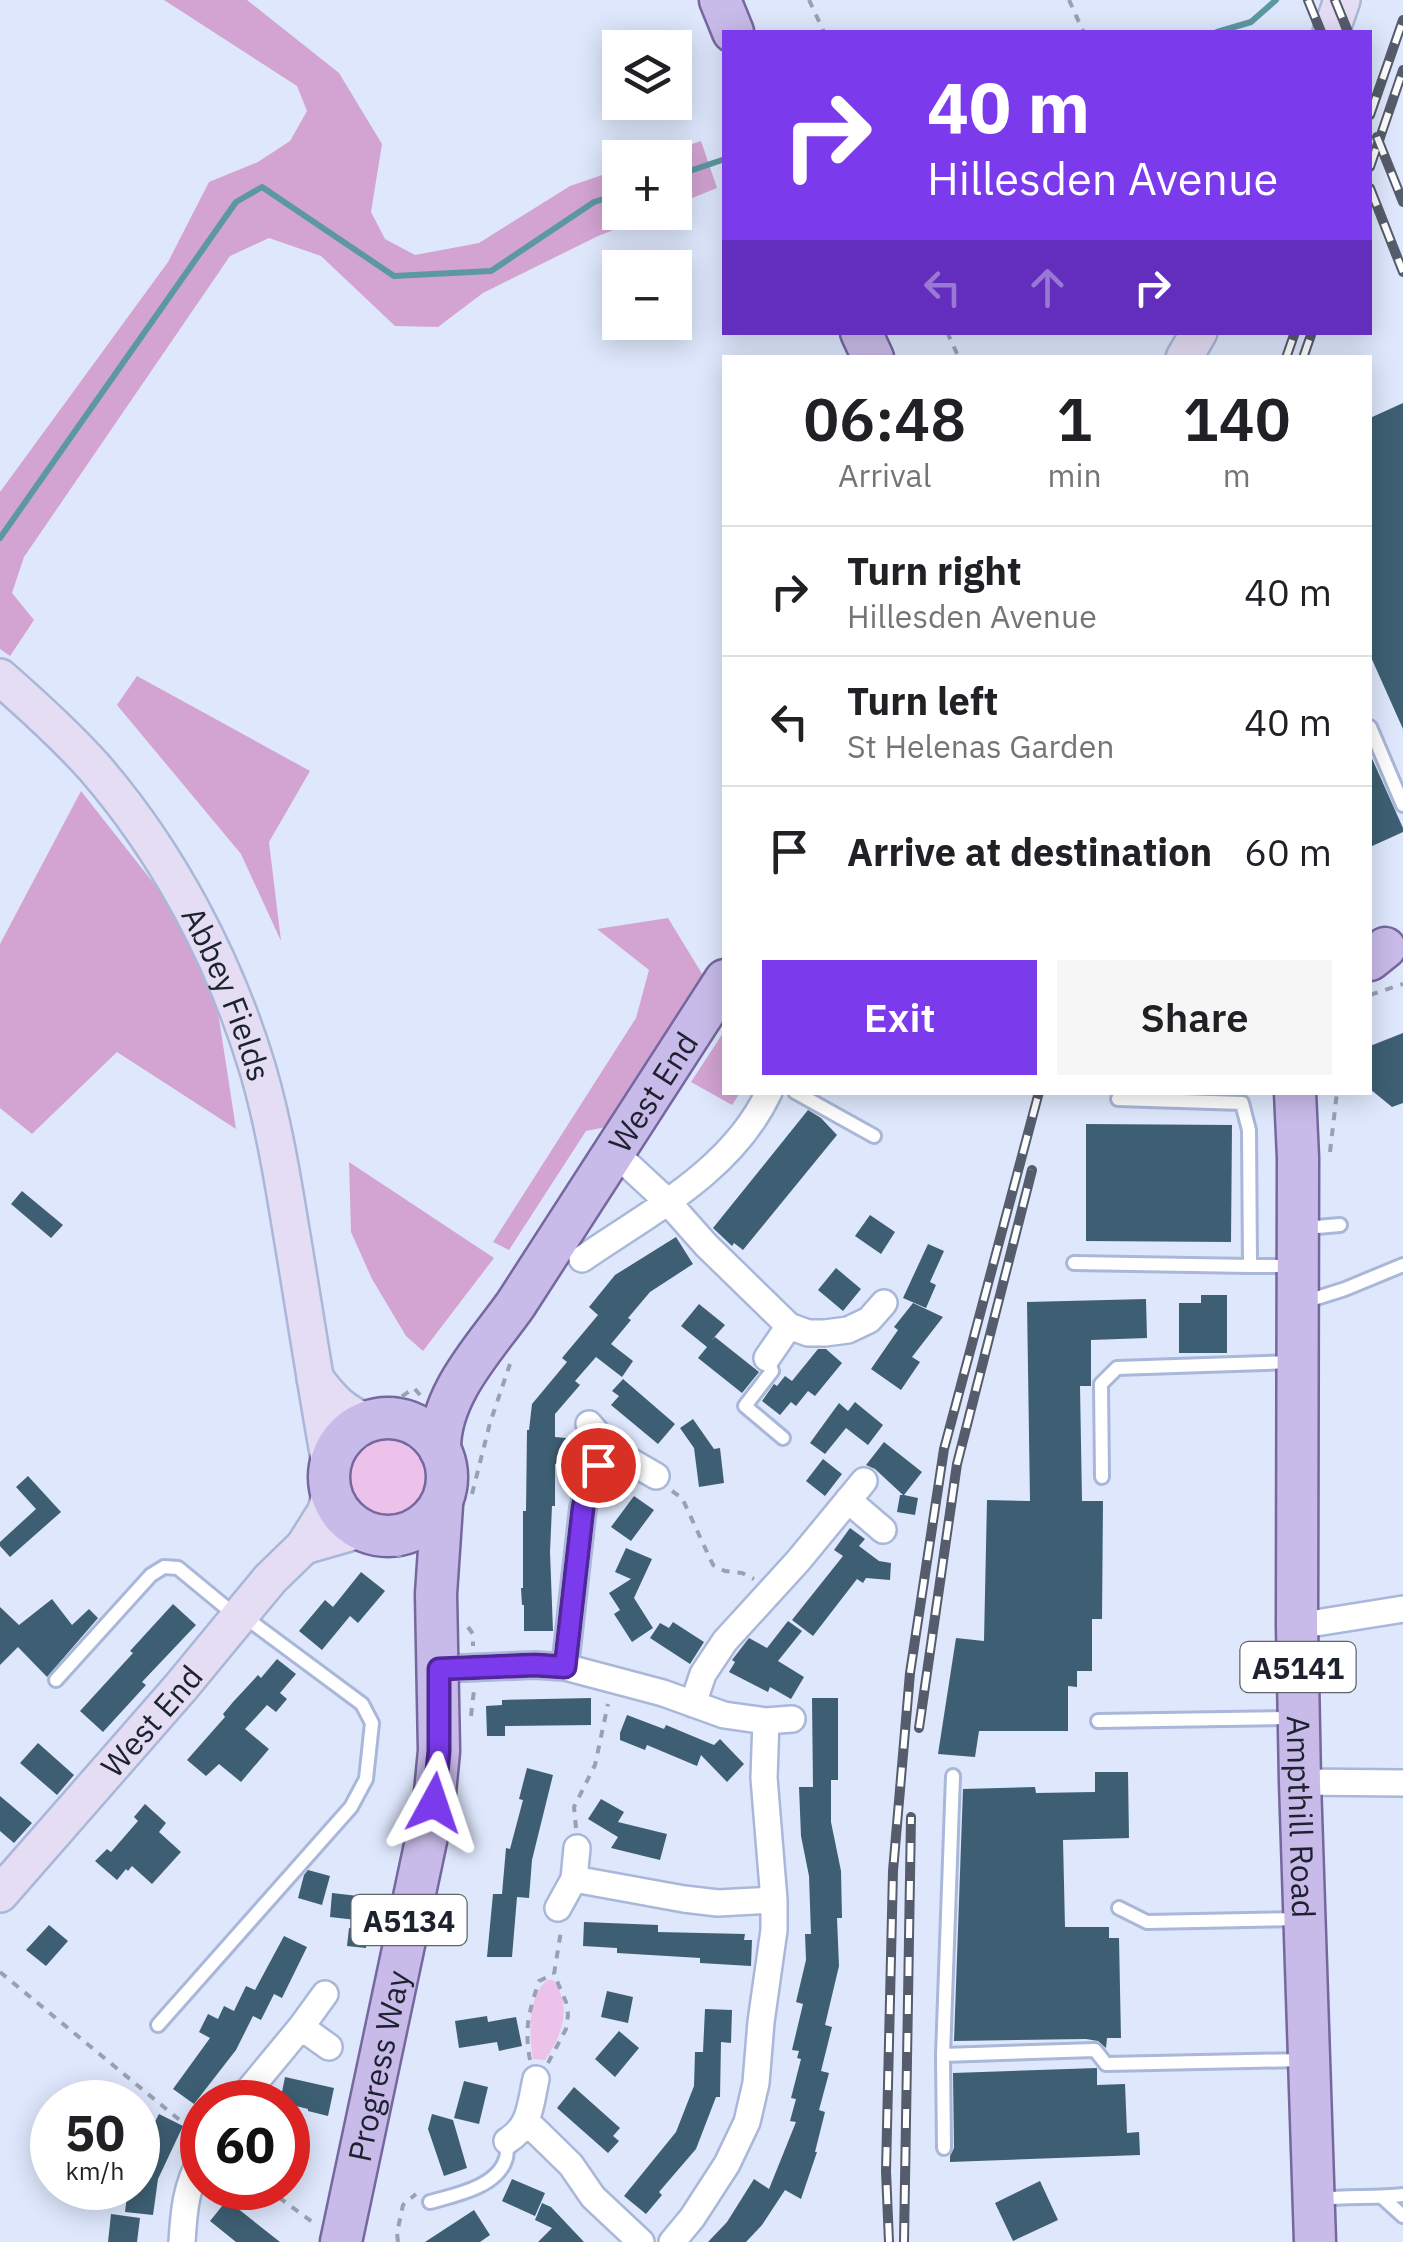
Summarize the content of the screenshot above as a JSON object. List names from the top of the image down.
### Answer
{
  "streets": {
    "main road": [
      "West End",
      "A5141",
      "Ampthill Road",
      "A5134",
      "Progress Way"
    ],
    "street": ["Abbey Fields"]
  },
  "crossings": [
    ["Abbey Fields", "West End"],
    ["Abbey Fields", "A5134"],
    ["West End", "A5134"],
    ["West End", "Progress Way"],
    ["A5134", "Progress Way"]
  ],
  "page": {
    "map_buttons": ["+", "−"],
    "turn": ["40 m", "Hillesden Avenue"],
    "eta": [
      "06:48",
      "Arrival",
      "1",
      "min",
      "140",
      "m"
    ],
    "list": [
      {
        "name": "Turn right",
        "note": "Hillesden Avenue",
        "value": "40 m"
      },
      {
        "name": "Turn left",
        "note": "St Helenas Garden",
        "value": "40 m"
      },
      {
        "name": "Arrive at destination",
        "value": "60 m"
      }
    ],
    "buttons": ["Exit", "Share"],
    "speed": "50 km/h",
    "limit": "60"
  }
}
